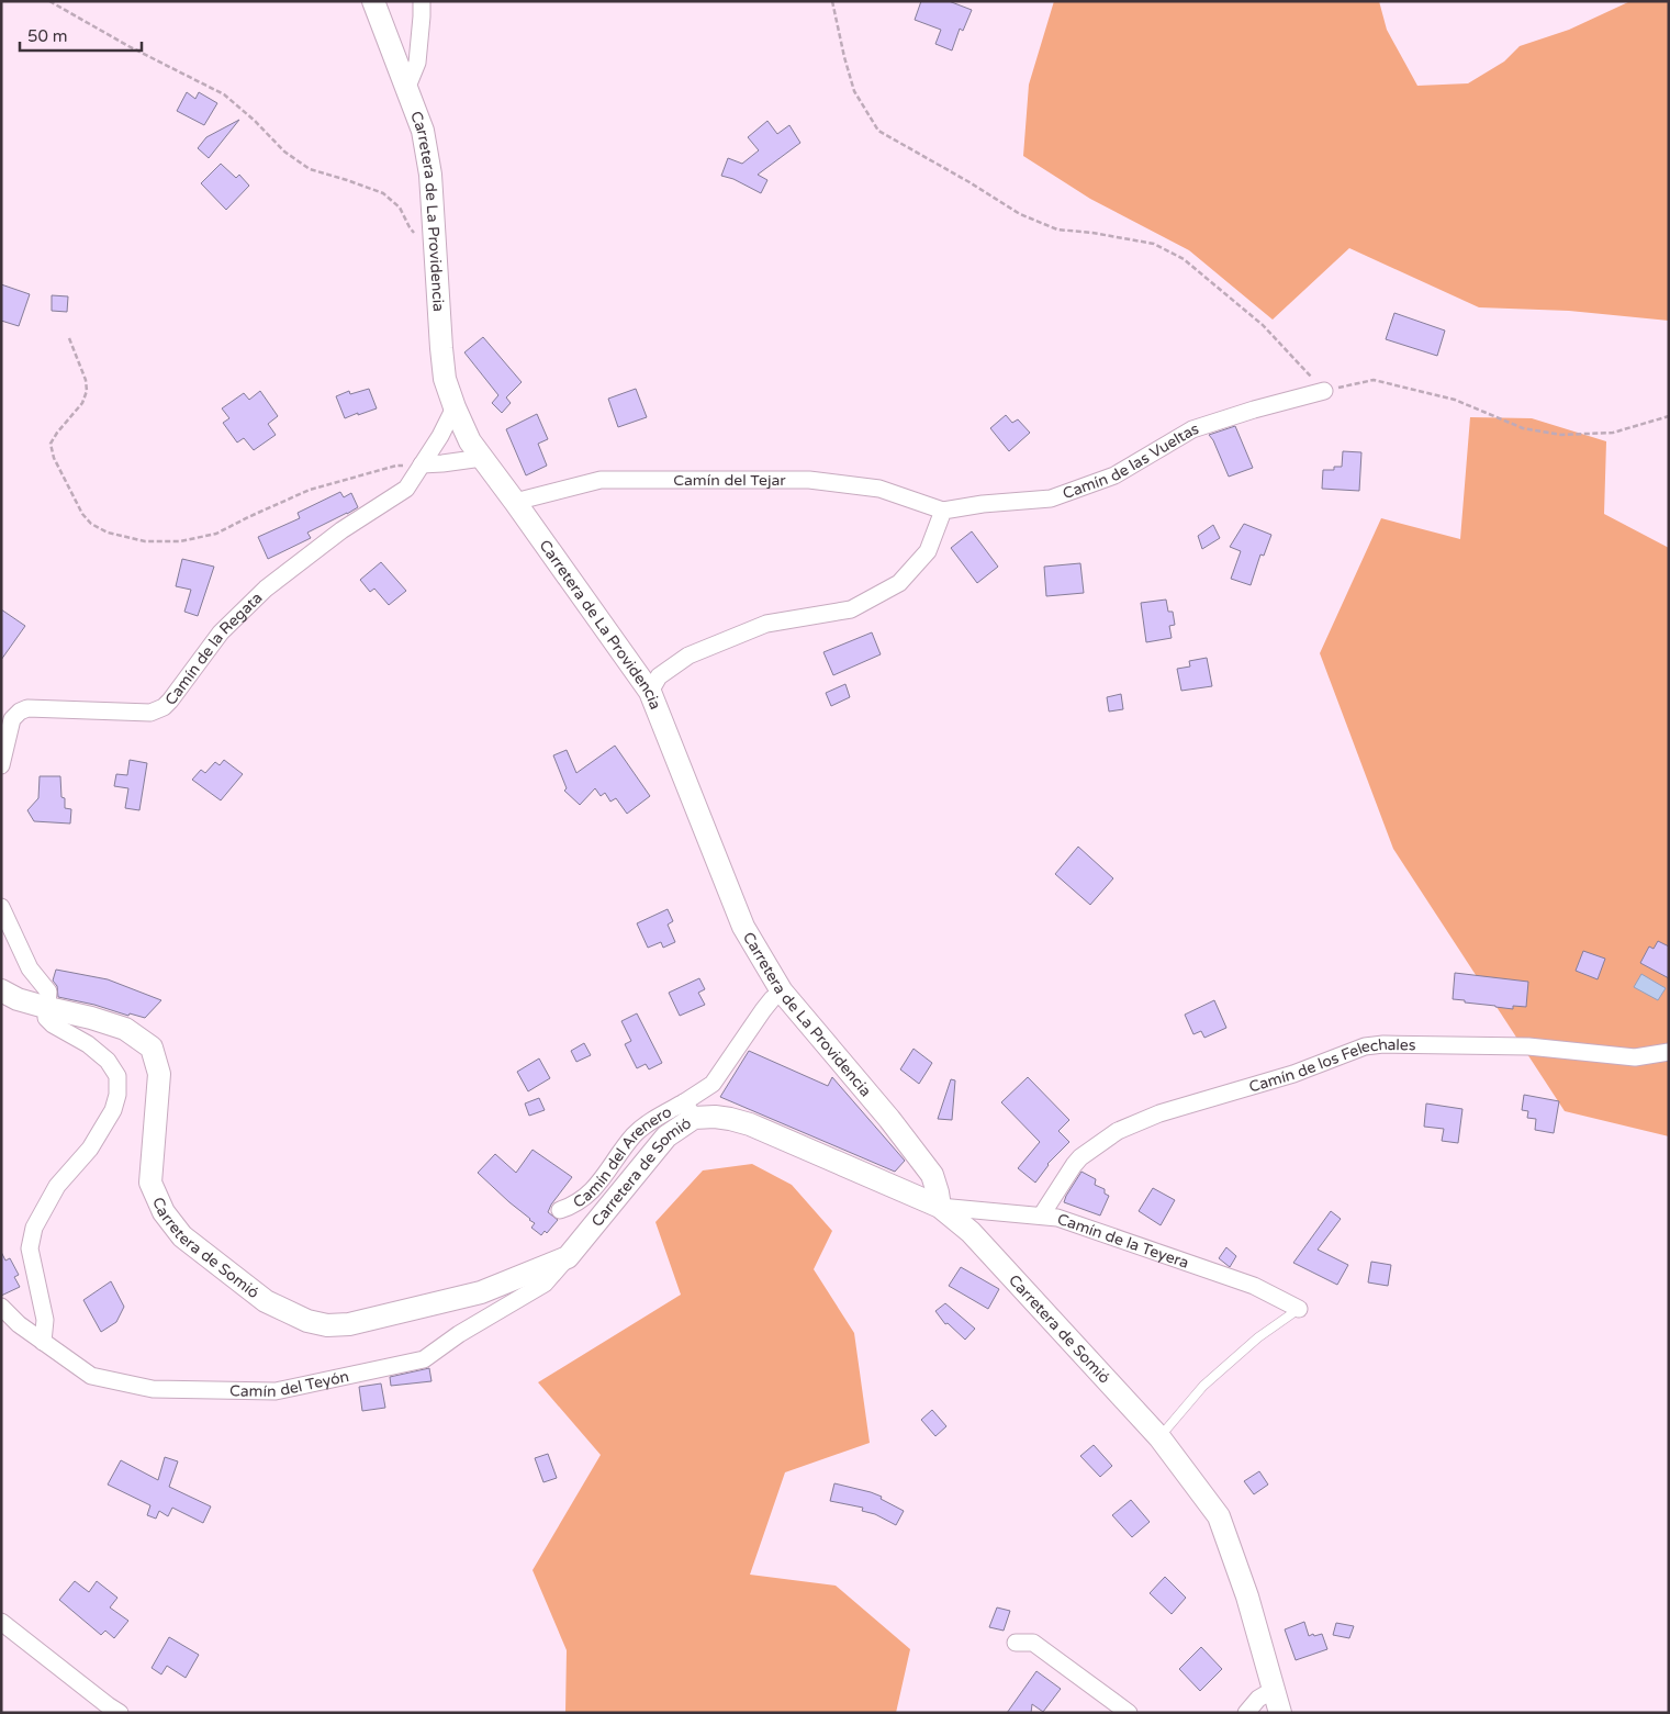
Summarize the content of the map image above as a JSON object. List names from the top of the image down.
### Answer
{
  "streets": {
    "street": [
      "Carretera de La Providencia",
      "Camín de las Vueltas",
      "Camín del Tejar",
      "Camín de la Regata",
      "Camín de los Felechales",
      "Camín del Arenero",
      "Carretera de Somió",
      "Camín de la Teyera",
      "Camín del Teyón"
    ]
  },
  "crossings": [
    ["Carretera de La Providencia", "Camín del Tejar"],
    ["Carretera de La Providencia", "Camín de la Regata"],
    ["Carretera de La Providencia", "Camín del Arenero"],
    ["Carretera de La Providencia", "Carretera de Somió"],
    ["Carretera de La Providencia", "Camín de la Teyera"],
    ["Camín de las Vueltas", "Camín del Tejar"],
    ["Camín de los Felechales", "Camín de la Teyera"],
    ["Camín del Arenero", "Carretera de Somió"],
    ["Carretera de Somió", "Camín de la Teyera"],
    ["Carretera de Somió", "Camín del Teyón"]
  ],
  "scale_bar": "50 m"
}
